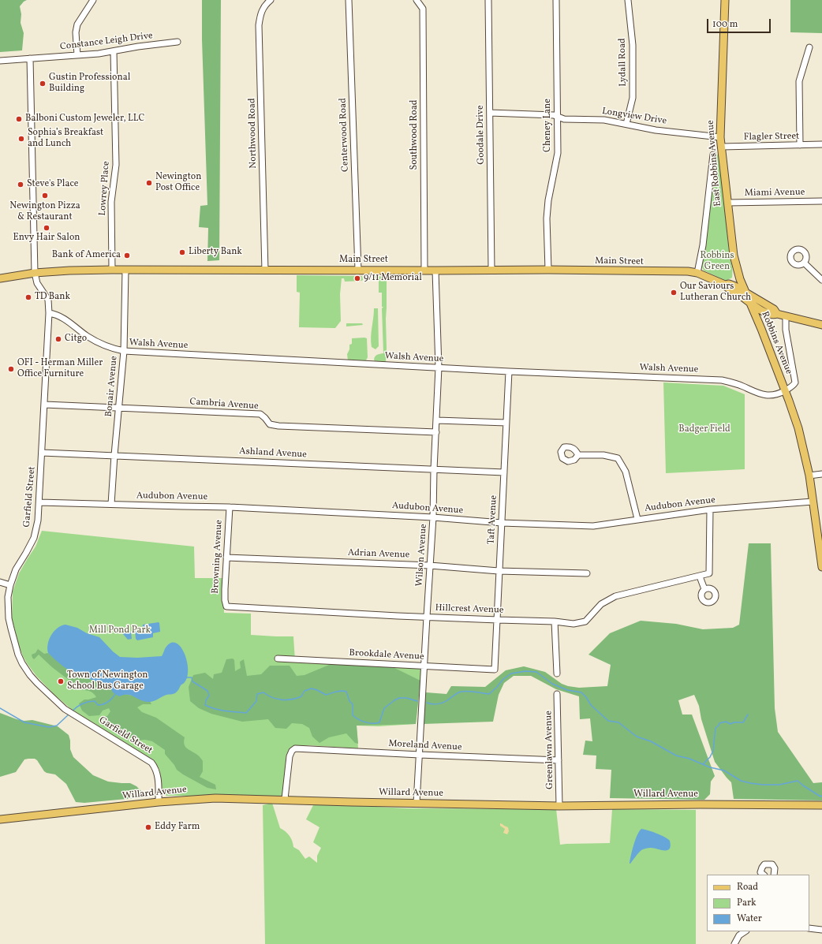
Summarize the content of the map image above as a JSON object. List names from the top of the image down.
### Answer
{
  "streets": {
    "main road": [
      "East Robbins Avenue",
      "Main Street",
      "Robbins Avenue",
      "Willard Avenue"
    ],
    "street": [
      "Constance Leigh Drive",
      "Lydall Road",
      "Longview Drive",
      "Cheney Lane",
      "Northwood Road",
      "Centerwood Road",
      "Southwood Road",
      "Goodale Drive",
      "Flagler Street",
      "Lowrey Place",
      "Miami Avenue",
      "Walsh Avenue",
      "Bonair Avenue",
      "Cambria Avenue",
      "Ashland Avenue",
      "Garfield Street",
      "Audubon Avenue",
      "Taft Avenue",
      "Adrian Avenue",
      "Wilson Avenue",
      "Browning Avenue",
      "Hillcrest Avenue",
      "Brookdale Avenue",
      "Moreland Avenue",
      "Greenlawn Avenue"
    ]
  },
  "crossings": [
    ["Constance Leigh Drive", "Lowrey Place"],
    ["Constance Leigh Drive", "Garfield Street"],
    ["Lydall Road", "Longview Drive"],
    ["Longview Drive", "Cheney Lane"],
    ["Longview Drive", "Goodale Drive"],
    ["Longview Drive", "East Robbins Avenue"],
    ["Cheney Lane", "Main Street"],
    ["Northwood Road", "Main Street"],
    ["Centerwood Road", "Main Street"],
    ["Southwood Road", "Main Street"],
    ["Goodale Drive", "Main Street"],
    ["Flagler Street", "East Robbins Avenue"],
    ["East Robbins Avenue", "Miami Avenue"],
    ["East Robbins Avenue", "Main Street"],
    ["East Robbins Avenue", "Robbins Avenue"],
    ["Lowrey Place", "Main Street"],
    ["Main Street", "Bonair Avenue"],
    ["Main Street", "Garfield Street"],
    ["Main Street", "Wilson Avenue"],
    ["Robbins Avenue", "Walsh Avenue"],
    ["Robbins Avenue", "Audubon Avenue"],
    ["Walsh Avenue", "Bonair Avenue"],
    ["Walsh Avenue", "Garfield Street"],
    ["Walsh Avenue", "Taft Avenue"],
    ["Walsh Avenue", "Wilson Avenue"],
    ["Bonair Avenue", "Cambria Avenue"],
    ["Bonair Avenue", "Ashland Avenue"],
    ["Bonair Avenue", "Audubon Avenue"],
    ["Cambria Avenue", "Garfield Street"],
    ["Cambria Avenue", "Wilson Avenue"],
    ["Ashland Avenue", "Garfield Street"],
    ["Ashland Avenue", "Taft Avenue"],
    ["Ashland Avenue", "Wilson Avenue"],
    ["Garfield Street", "Audubon Avenue"],
    ["Garfield Street", "Willard Avenue"],
    ["Audubon Avenue", "Taft Avenue"],
    ["Audubon Avenue", "Wilson Avenue"],
    ["Audubon Avenue", "Browning Avenue"],
    ["Taft Avenue", "Adrian Avenue"],
    ["Taft Avenue", "Hillcrest Avenue"],
    ["Taft Avenue", "Brookdale Avenue"],
    ["Adrian Avenue", "Wilson Avenue"],
    ["Adrian Avenue", "Browning Avenue"],
    ["Wilson Avenue", "Hillcrest Avenue"],
    ["Wilson Avenue", "Brookdale Avenue"],
    ["Wilson Avenue", "Moreland Avenue"],
    ["Wilson Avenue", "Willard Avenue"],
    ["Browning Avenue", "Hillcrest Avenue"],
    ["Moreland Avenue", "Greenlawn Avenue"],
    ["Moreland Avenue", "Willard Avenue"],
    ["Greenlawn Avenue", "Willard Avenue"]
  ],
  "parks": ["Robbins Green", "Badger Field", "Mill Pond Park"],
  "places": [
    "Gustin Professional Building",
    "Balboni Custom Jeweler, LLC",
    "Sophia’s Breakfast and Lunch",
    "Newington Post Office",
    "Steve's Place",
    "Newington Pizza & Restaurant",
    "Envy Hair Salon",
    "Liberty Bank",
    "Bank of America",
    "9/11 Memorial",
    "Our Saviours Lutheran Church",
    "TD Bank",
    "Citgo",
    "OFI - Herman Miller Office Furniture",
    "Town of Newington School Bus Garage",
    "Eddy Farm"
  ],
  "legend": ["Road", "Park", "Water"],
  "scale_bar": "100 m"
}
